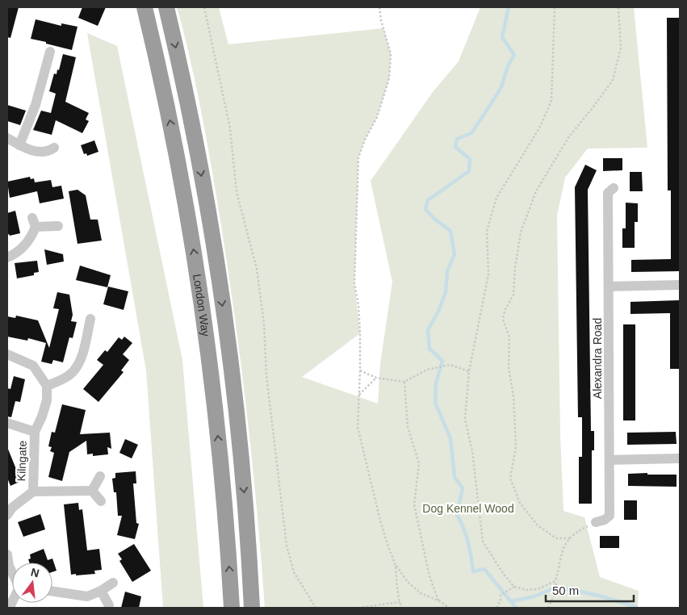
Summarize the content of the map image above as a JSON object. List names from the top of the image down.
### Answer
{
  "streets": {
    "highway": ["London Way"],
    "street": ["Alexandra Road", "Kilngate"]
  },
  "parks": ["Dog Kennel Wood"],
  "scale_bar": "50 m",
  "north": "top"
}
